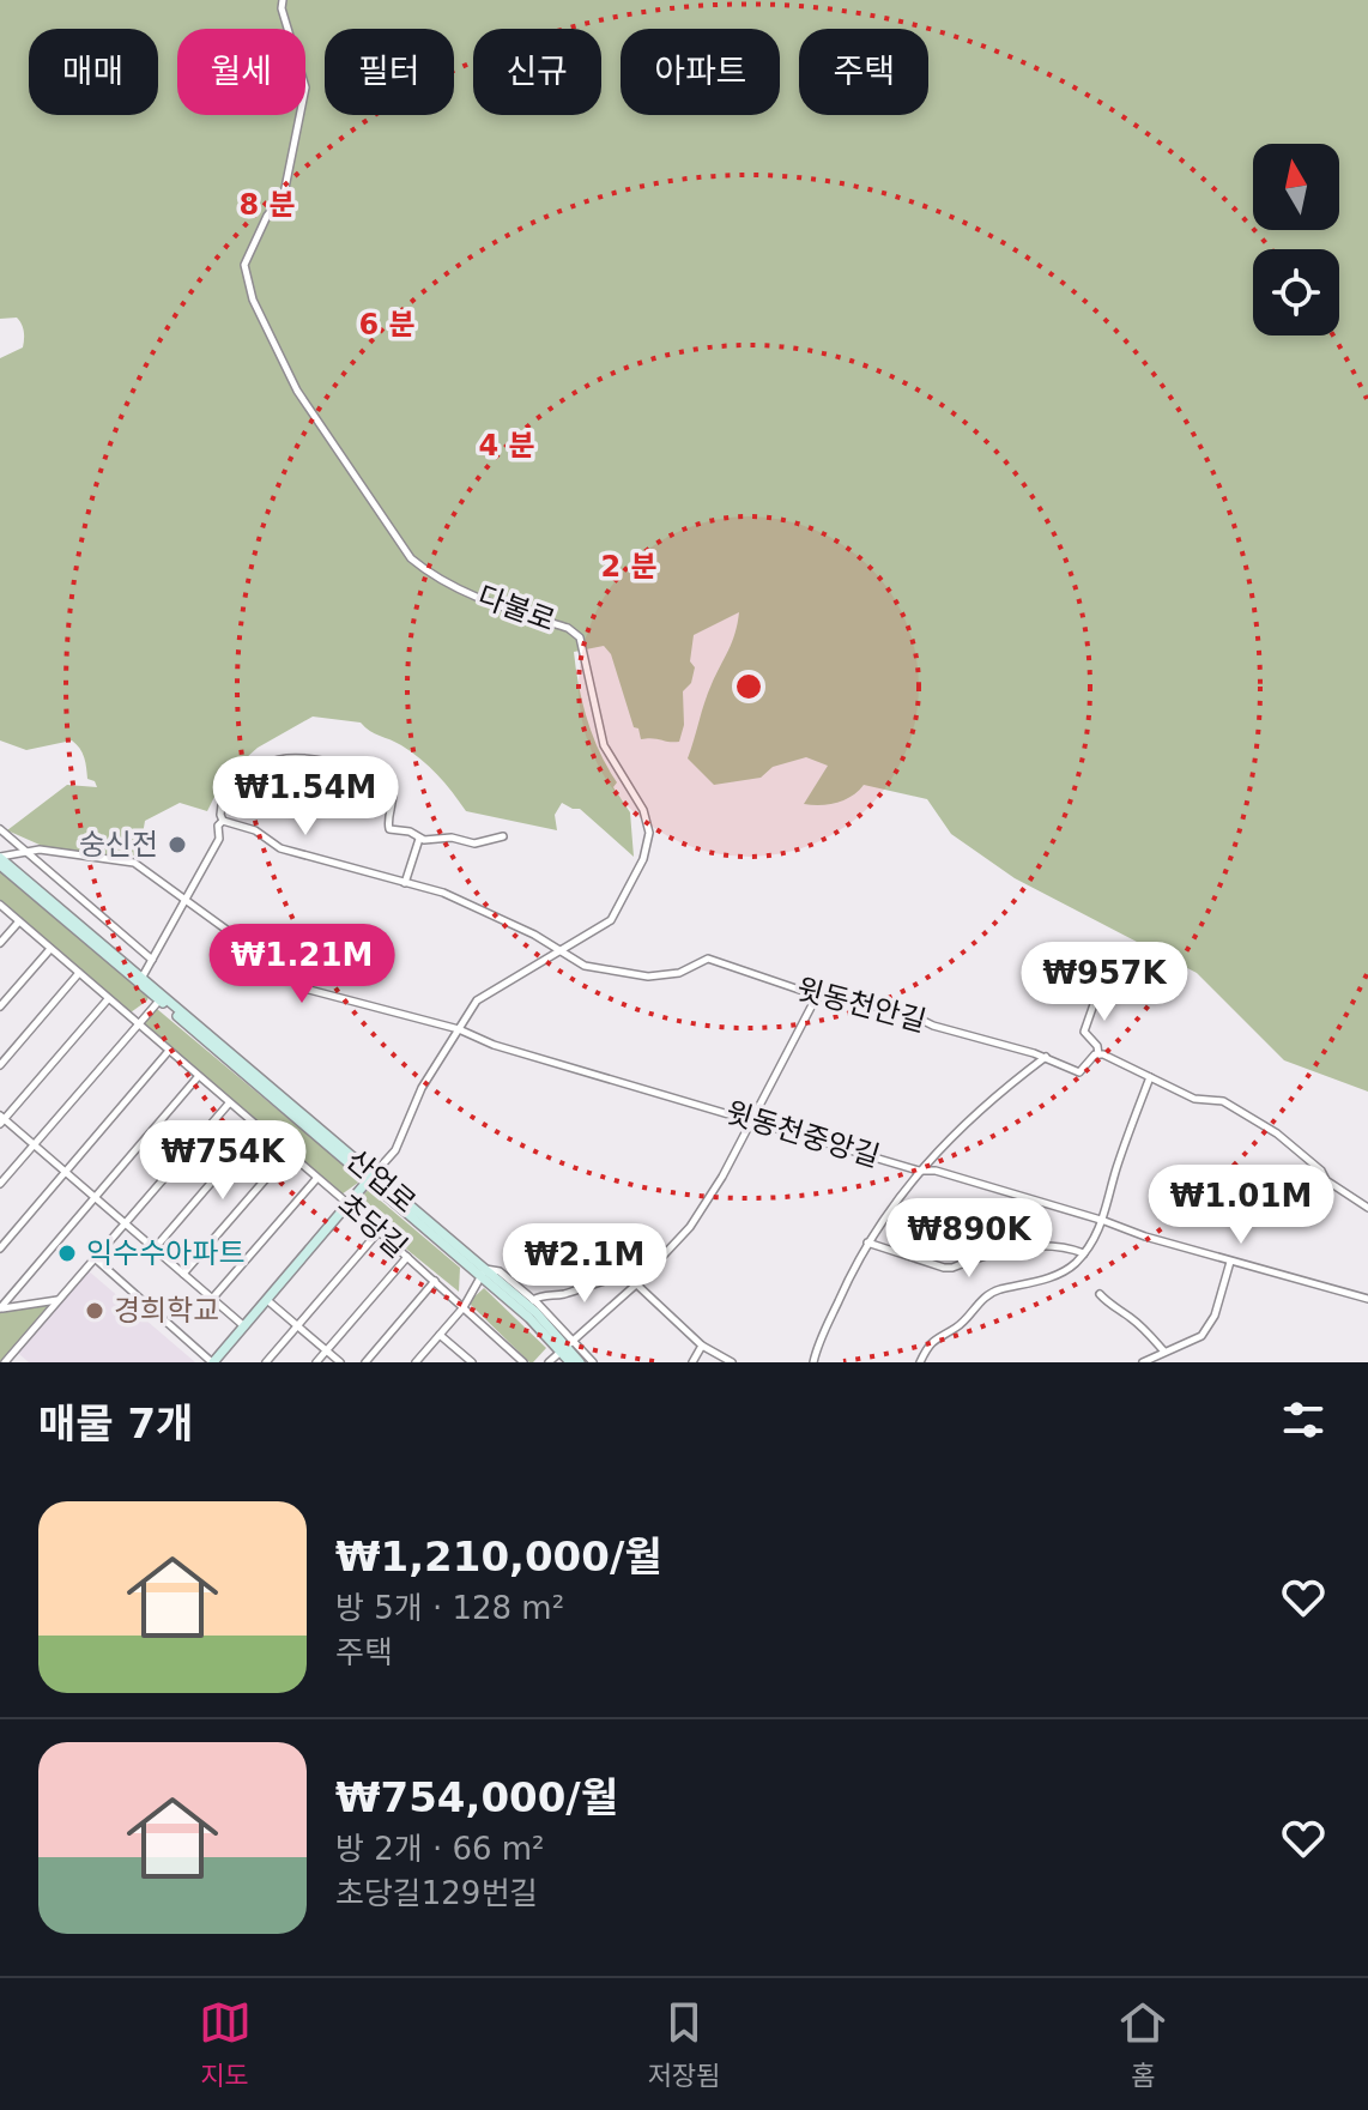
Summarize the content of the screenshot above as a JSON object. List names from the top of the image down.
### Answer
{
  "streets": {
    "street": [
      "다불로",
      "윗동천안길",
      "윗동천중앙길",
      "산업로",
      "초당길"
    ]
  },
  "crossings": [
    ["다불로", "윗동천안길"],
    ["다불로", "윗동천중앙길"],
    ["다불로", "산업로"],
    ["윗동천중앙길", "산업로"]
  ],
  "places": ["숭신전", "익수수아파트", "경희학교"],
  "north": "top",
  "page": {
    "chip": [
      "매매",
      "월세",
      "필터",
      "신규",
      "아파트",
      "주택"
    ],
    "price": [
      "₩1.54M",
      "₩1.21M",
      "₩957K",
      "₩754K",
      "₩1.01M",
      "₩890K",
      "₩2.1M"
    ],
    "heading": "매물 7개",
    "list": [
      {
        "name": "₩1,210,000/월",
        "note": "방 5개 · 128 m² · 주택"
      },
      {
        "name": "₩754,000/월",
        "note": "방 2개 · 66 m² · 초당길129번길"
      }
    ],
    "tabs": ["지도", "저장됨", "홈"]
  },
  "rings": [
    "8 분",
    "6 분",
    "4 분",
    "2 분"
  ]
}
